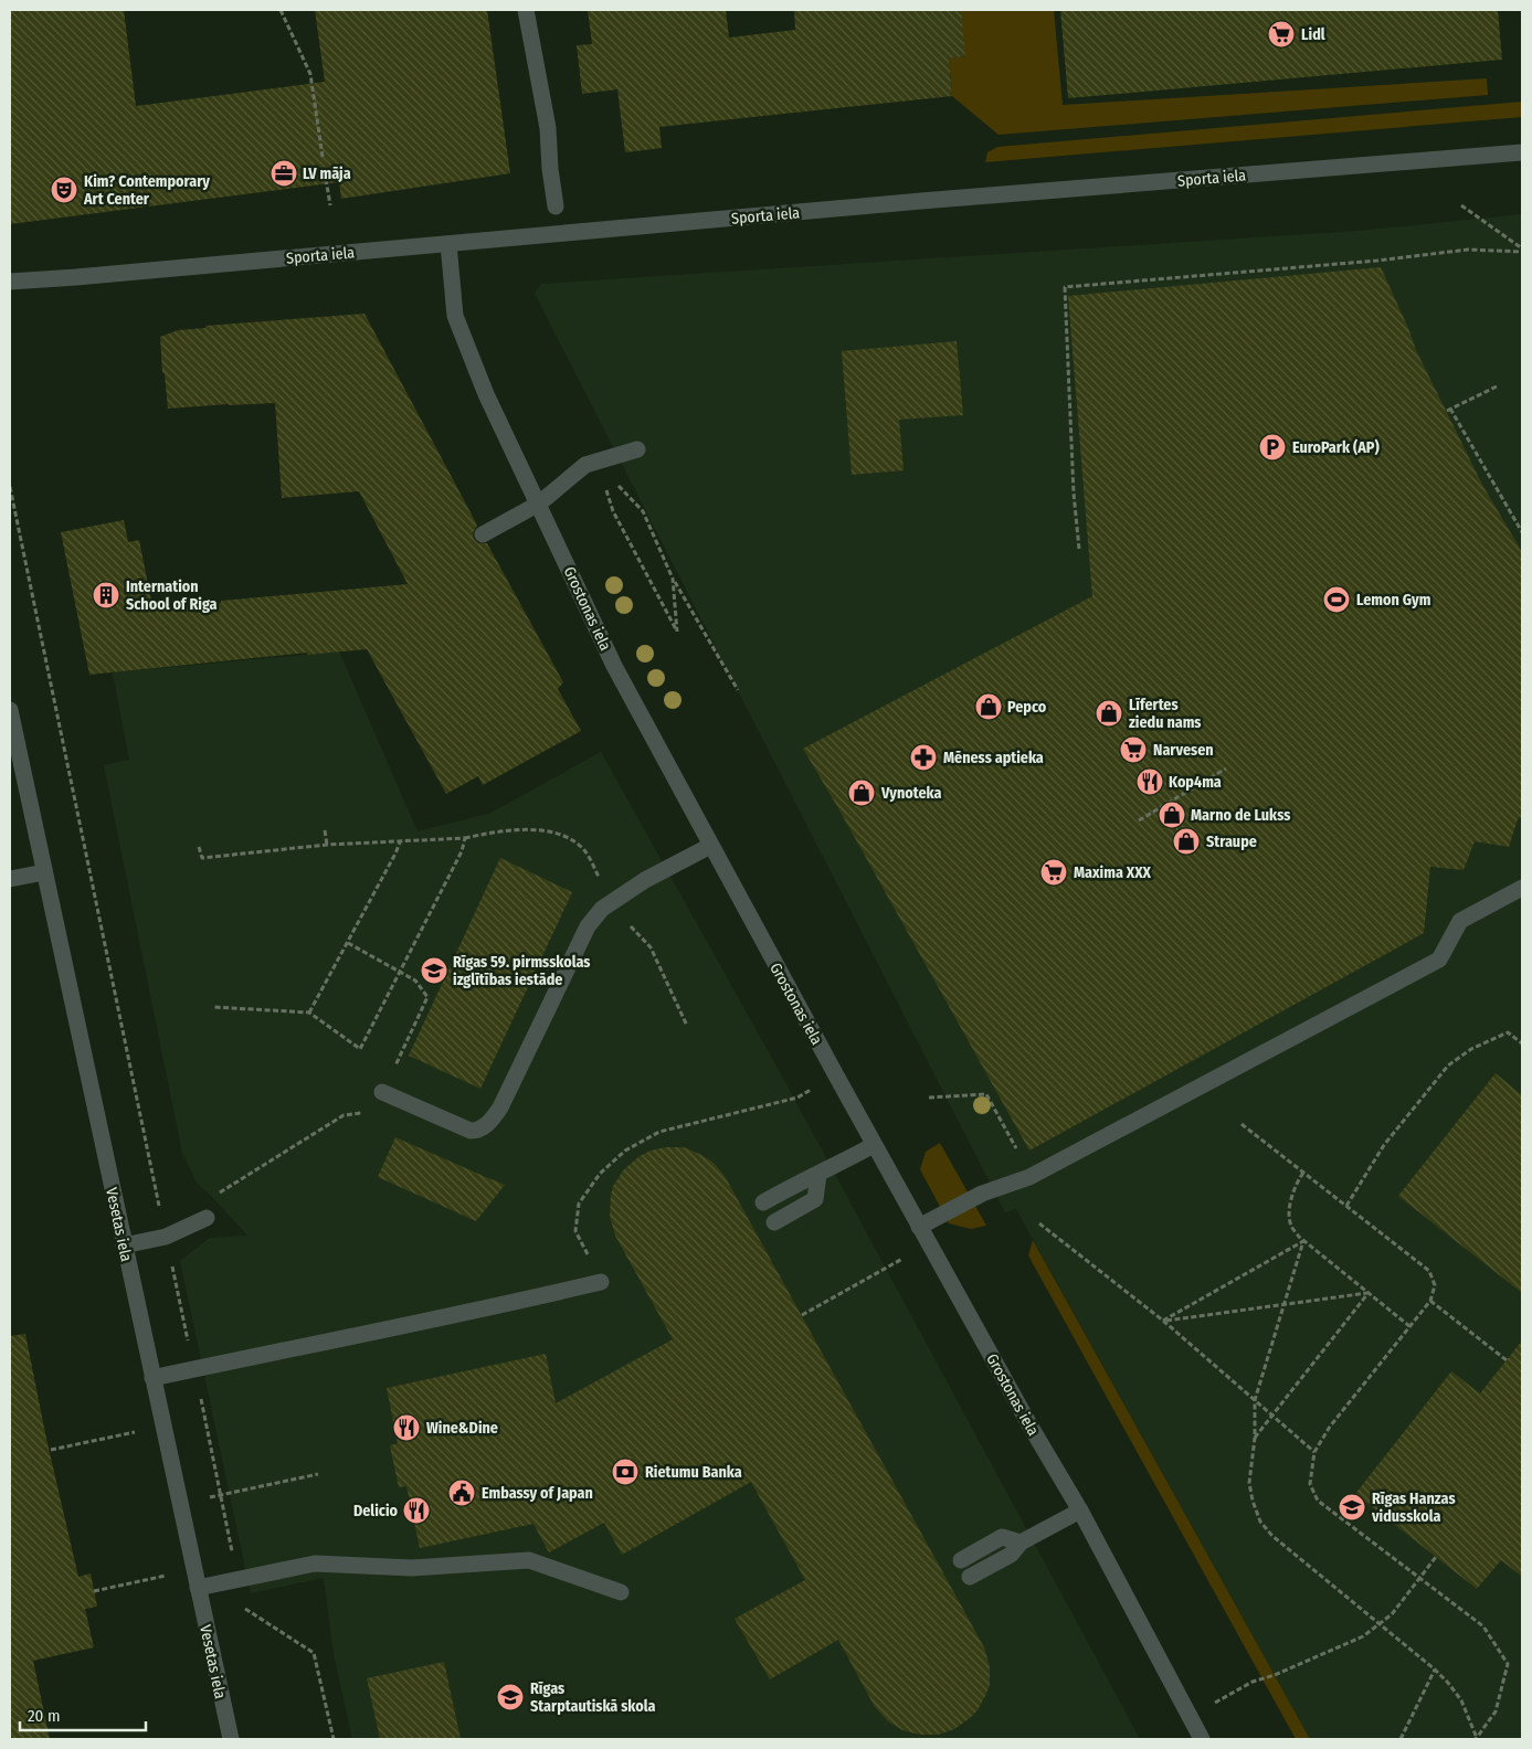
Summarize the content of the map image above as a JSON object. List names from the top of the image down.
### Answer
{
  "streets": {
    "street": ["Sporta iela", "Grostonas iela", "Vesetas iela"]
  },
  "crossings": [
    ["Sporta iela", "Grostonas iela"]
  ],
  "places": {
    "supermarket": ["Lidl", "Narvesen", "Maxima XXX"],
    "office": ["LV māja"],
    "theatre": ["Kim? Contemporary Art Center"],
    "parking": ["EuroPark (AP)"],
    "building": ["Internation School of Riga"],
    "sports": ["Lemon Gym"],
    "shop": [
      "Pepco",
      "Līfertes ziedu nams",
      "Vynoteka",
      "Marno de Lukss",
      "Straupe"
    ],
    "pharmacy": ["Mēness aptieka"],
    "restaurant": ["Kop4ma", "Wine&Dine", "Delicio"],
    "school or university": ["Rīgas 59. pirmsskolas izglītības iestāde", "Rīgas Hanzas vidusskola", "Rīgas Starptautiskā skola"],
    "bank": ["Rietumu Banka"],
    "public building": ["Embassy of Japan"]
  },
  "scale_bar": "20 m"
}
